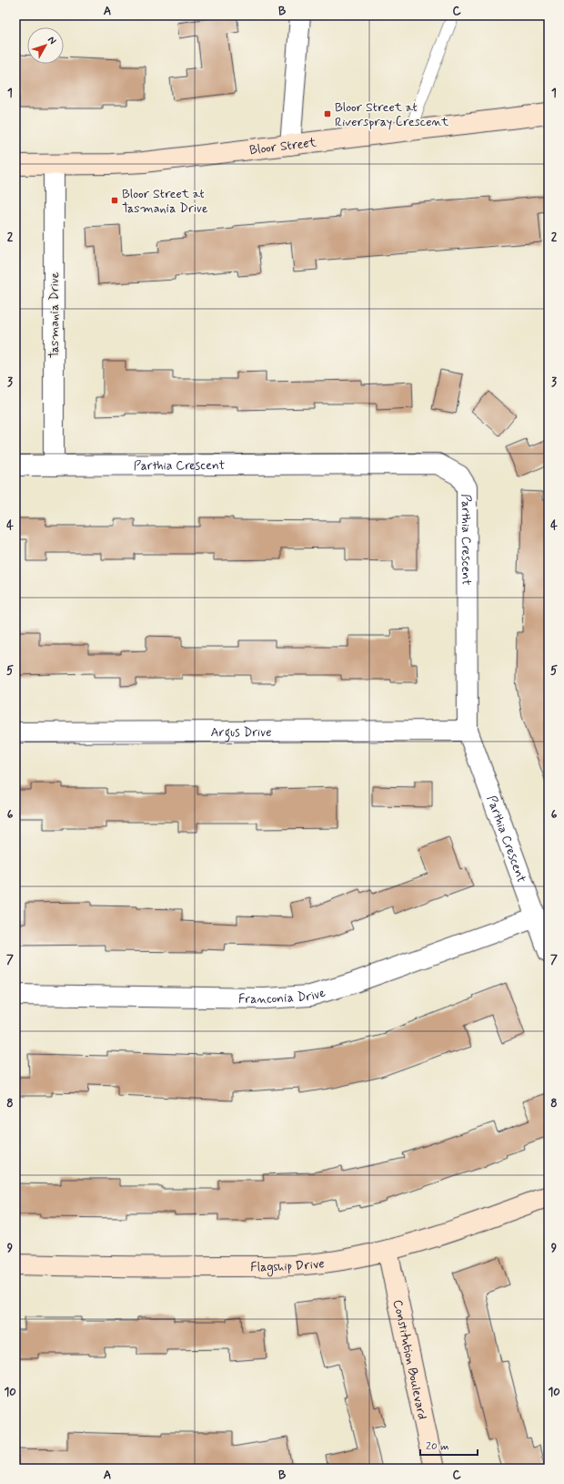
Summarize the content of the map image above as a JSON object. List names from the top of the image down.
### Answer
{
  "streets": {
    "street": [
      "Bloor Street",
      "Tasmania Drive",
      "Parthia Crescent",
      "Argus Drive",
      "Franconia Drive",
      "Flagship Drive",
      "Constitution Boulevard"
    ]
  },
  "crossings": [
    ["Bloor Street", "Tasmania Drive"],
    ["Tasmania Drive", "Parthia Crescent"],
    ["Parthia Crescent", "Argus Drive"],
    ["Parthia Crescent", "Franconia Drive"],
    ["Flagship Drive", "Constitution Boulevard"]
  ],
  "places": {
    "transit": ["Bloor Street at Riverspray Crescent", "Bloor Street at Tasmania Drive"]
  },
  "scale_bar": "20 m",
  "north": "top right",
  "grid": {
    "columns": ["A", "B", "C"],
    "rows": [
      "1",
      "2",
      "3",
      "4",
      "5",
      "6",
      "7",
      "8",
      "9",
      "10"
    ]
  }
}
